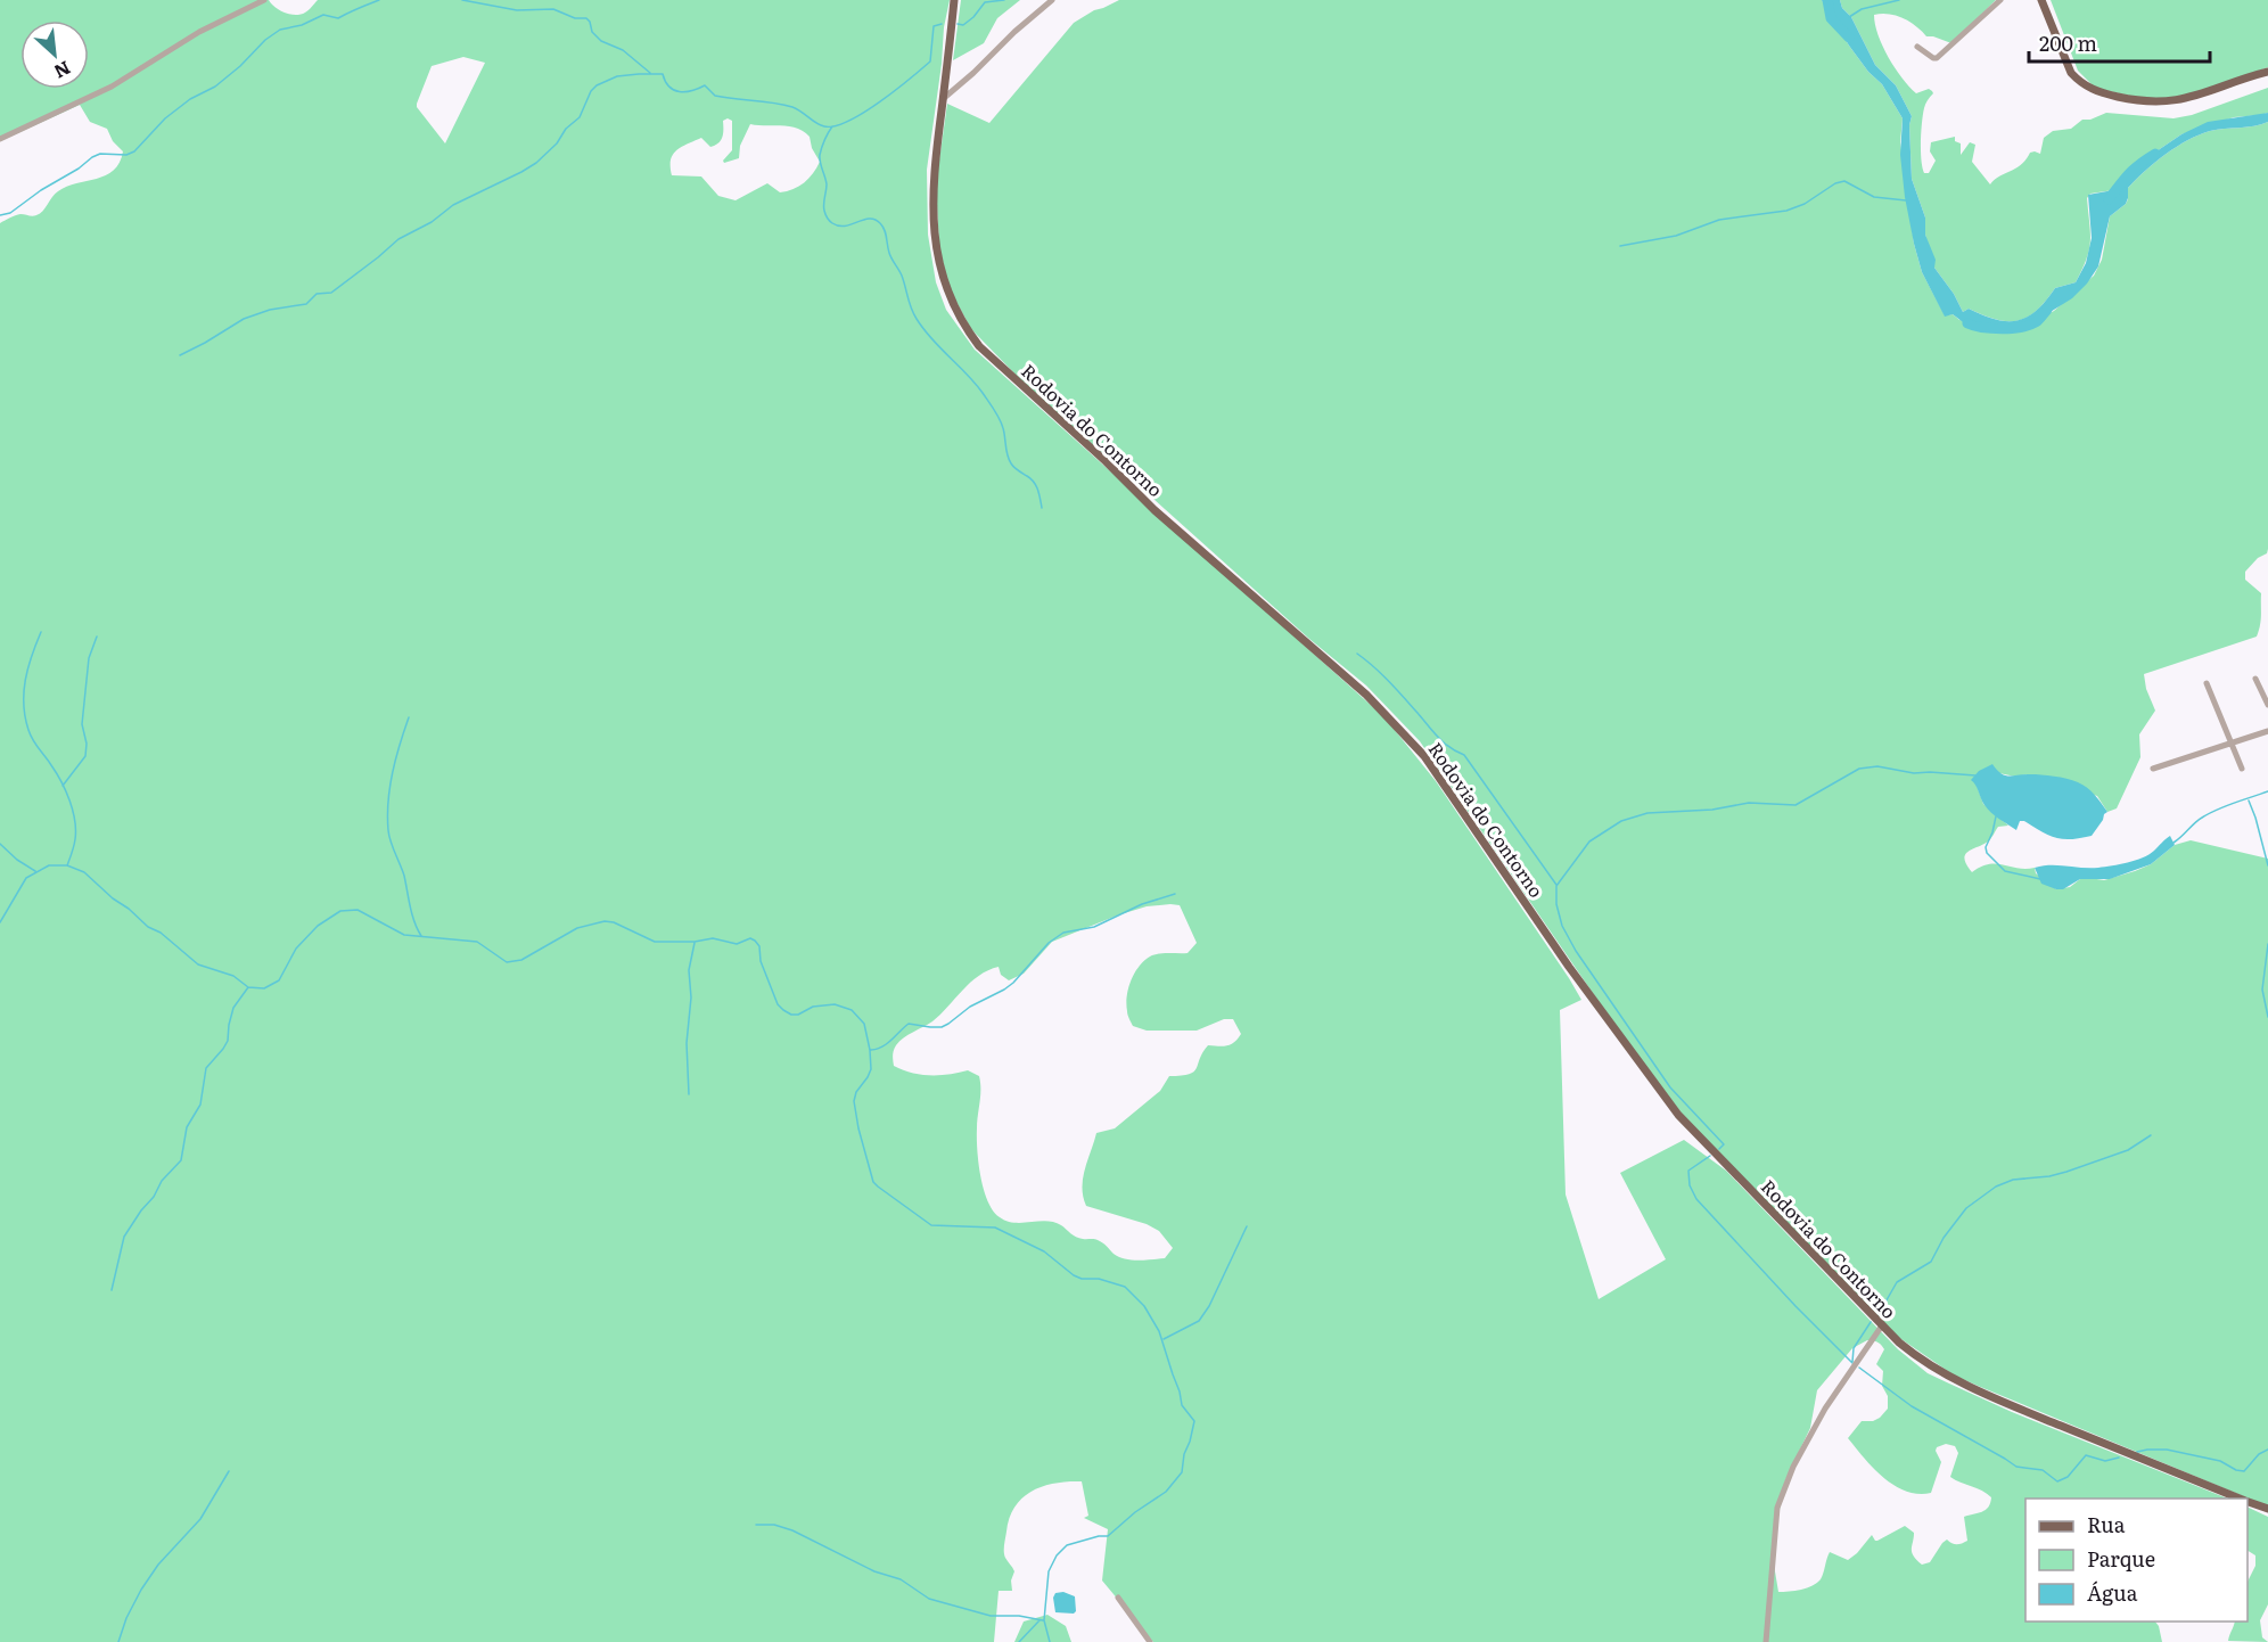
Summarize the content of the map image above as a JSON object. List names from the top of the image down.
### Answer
{
  "streets": {
    "main road": ["Rodovia do Contorno"]
  },
  "legend": ["Rua", "Parque", "Água"],
  "scale_bar": "200 m",
  "north": "bottom right"
}
